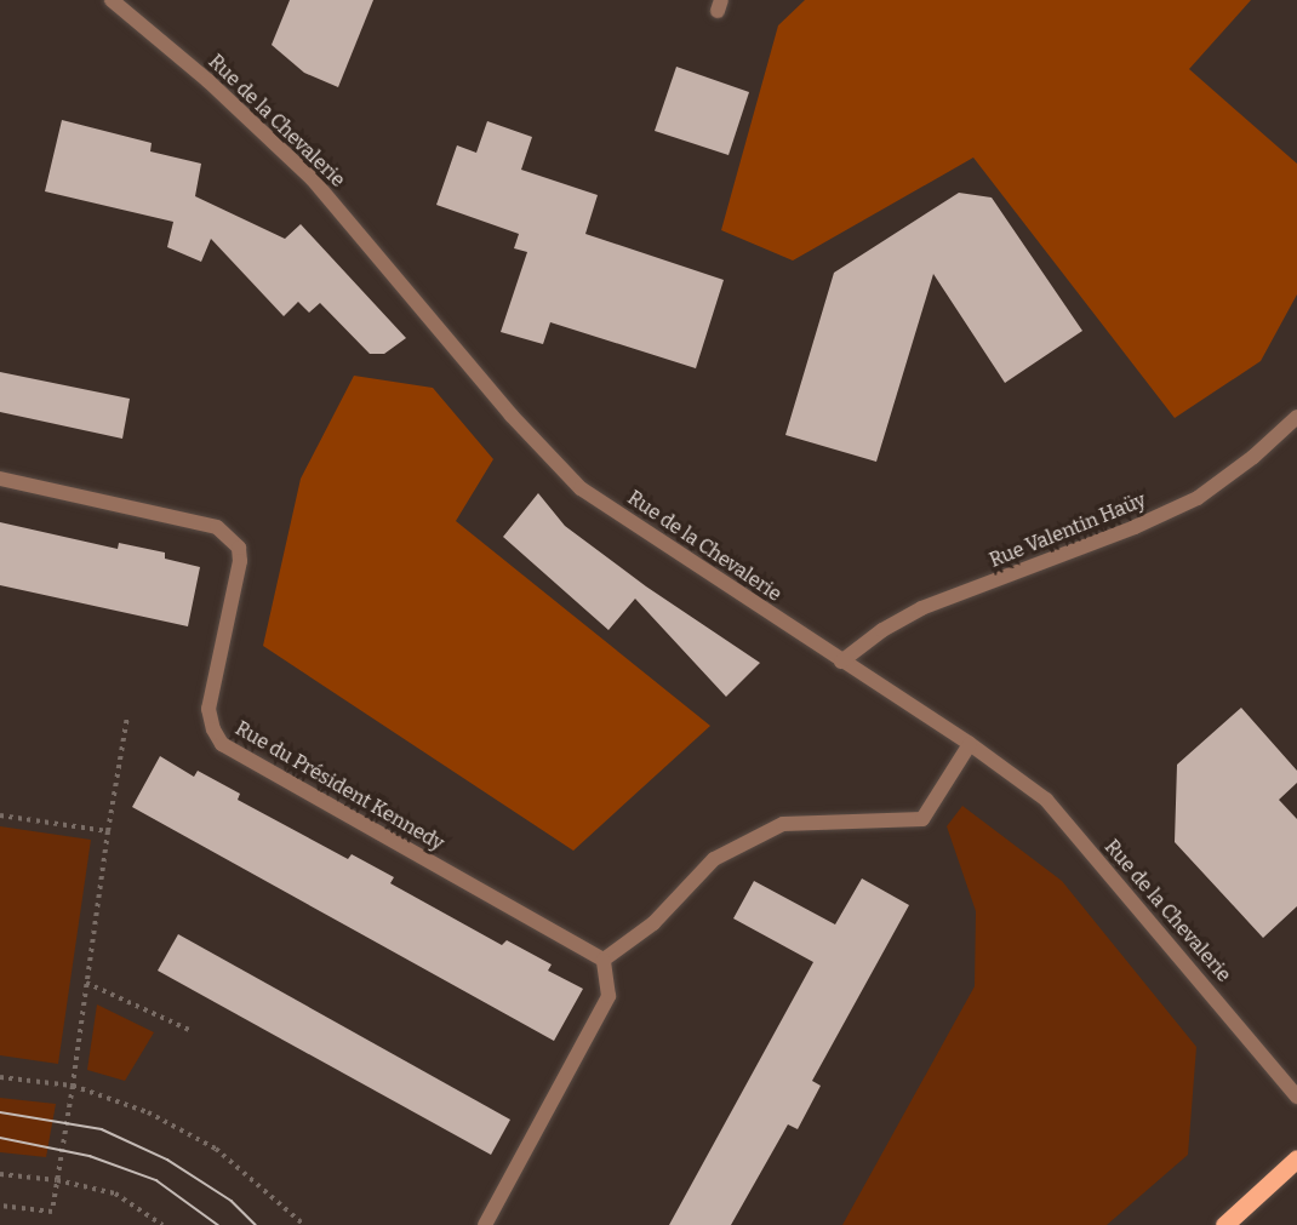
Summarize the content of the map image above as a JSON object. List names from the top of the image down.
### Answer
{
  "streets": {
    "street": ["Rue de la Chevalerie", "Rue Valentin Haüy", "Rue du Président Kennedy"]
  },
  "crossings": [
    ["Rue de la Chevalerie", "Rue Valentin Haüy"]
  ]
}
